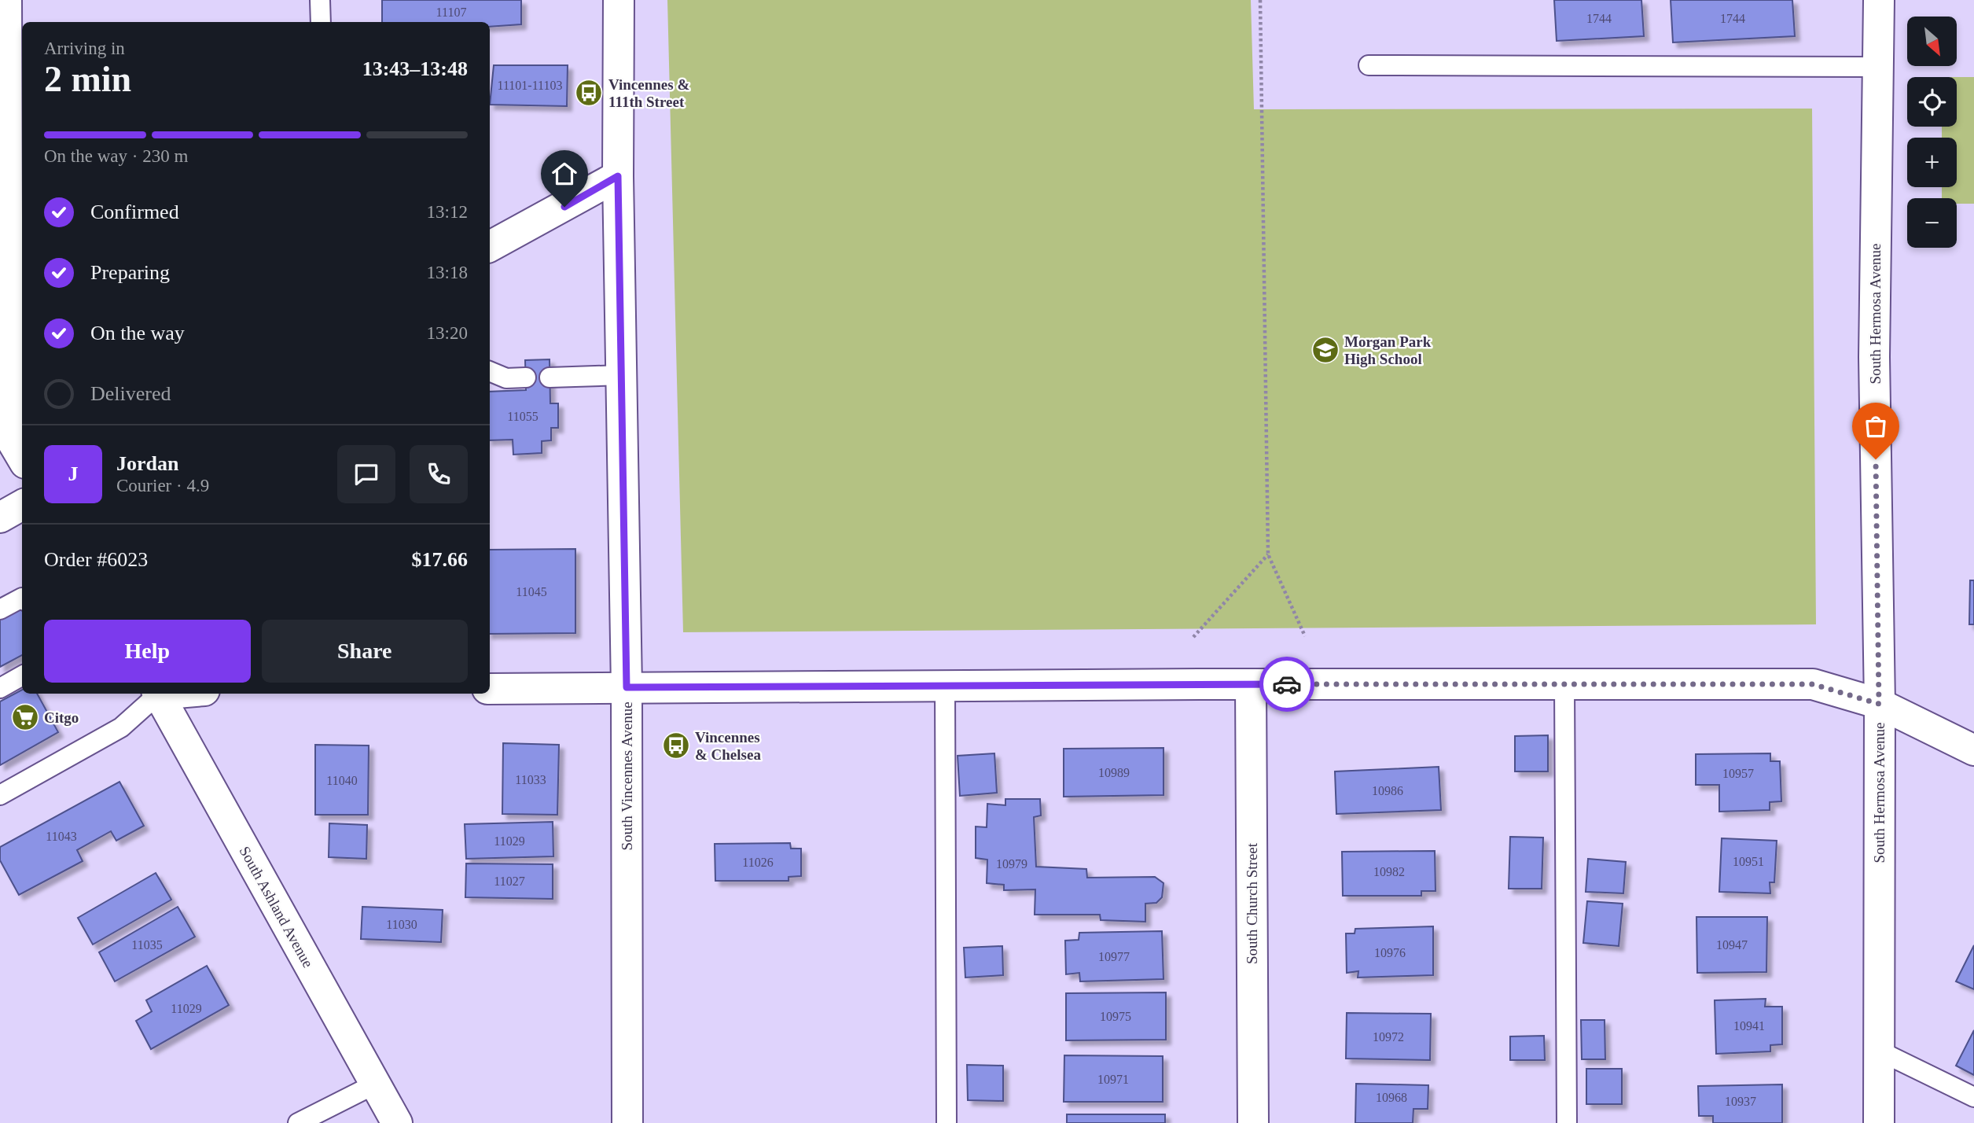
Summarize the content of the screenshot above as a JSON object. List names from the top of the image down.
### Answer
{
  "streets": {
    "street": [
      "South Hermosa Avenue",
      "South Vincennes Avenue",
      "South Church Street",
      "South Ashland Avenue"
    ]
  },
  "places": {
    "bus stop": ["Vincennes & 111th Street", "Vincennes & Chelsea"],
    "school or university": ["Morgan Park High School"],
    "supermarket": ["Citgo"]
  },
  "house_numbers": [
    "11107",
    "1744",
    "1744",
    "11101-11103",
    "11055",
    "11045",
    "10989",
    "10957",
    "11033",
    "11040",
    "10986",
    "11043",
    "11029",
    "10951",
    "11026",
    "10979",
    "10982",
    "11027",
    "11030",
    "11035",
    "10947",
    "10976",
    "10977",
    "11029",
    "10975",
    "10941",
    "10972",
    "10971",
    "10968",
    "10937"
  ],
  "north": "bottom right",
  "page": {
    "map_buttons": ["+", "−"],
    "heading": ["2 min", "Arriving in", "13:43–13:48"],
    "panel": [
      "Jordan",
      "Courier · 4.9",
      "Order #6023",
      "$17.66"
    ],
    "bar": "On the way · 230 m",
    "list": [
      ["Confirmed", "13:12"],
      ["Preparing", "13:18"],
      ["On the way", "13:20"],
      "Delivered"
    ],
    "round": "J",
    "buttons": ["Help", "Share"]
  }
}
